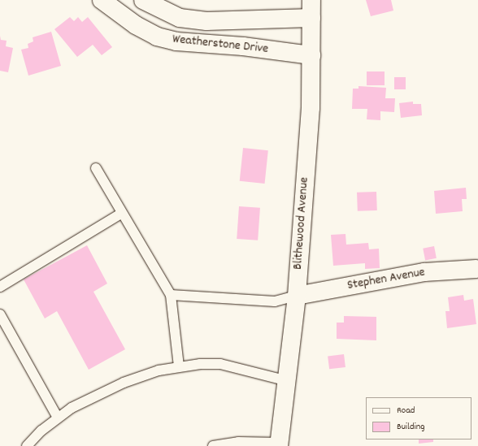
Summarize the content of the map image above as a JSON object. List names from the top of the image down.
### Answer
{
  "streets": {
    "street": ["Weatherstone Drive", "Blithewood Avenue", "Stephen Avenue"]
  },
  "crossings": [
    ["Weatherstone Drive", "Blithewood Avenue"],
    ["Blithewood Avenue", "Stephen Avenue"]
  ],
  "legend": ["Road", "Building"]
}
